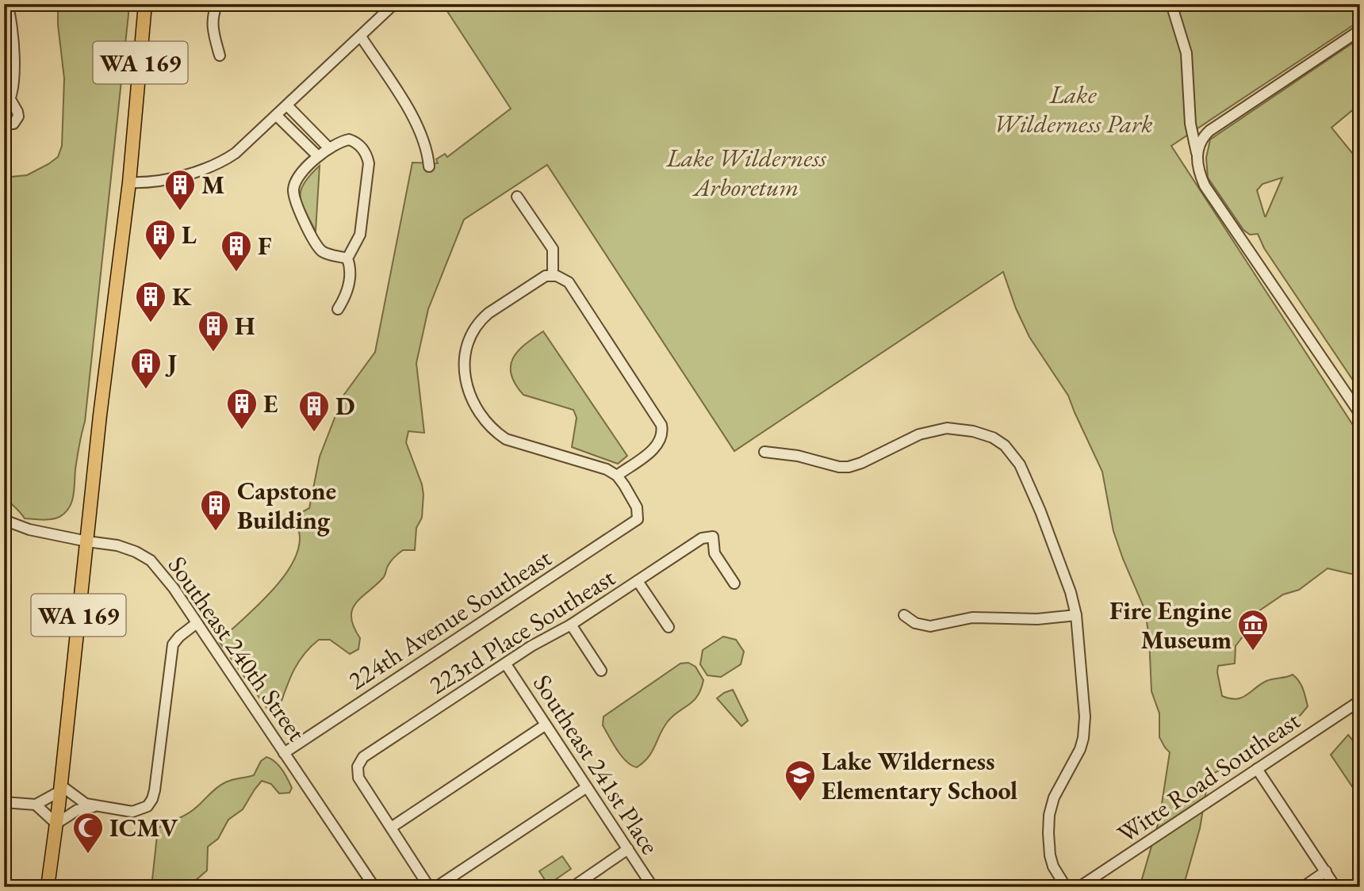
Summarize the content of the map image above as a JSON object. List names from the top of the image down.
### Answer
{
  "streets": {
    "main road": ["WA 169"],
    "street": [
      "224th Avenue Southeast",
      "223rd Place Southeast",
      "Southeast 240th Street",
      "Southeast 241st Place",
      "Witte Road Southeast"
    ]
  },
  "crossings": [
    ["WA 169", "Southeast 240th Street"],
    ["224th Avenue Southeast", "Southeast 240th Street"],
    ["223rd Place Southeast", "Southeast 241st Place"]
  ],
  "parks": ["Lake Wilderness Park", "Lake Wilderness Arboretum"],
  "places": {
    "building": [
      "M",
      "L",
      "F",
      "K",
      "H",
      "J",
      "E",
      "D",
      "Capstone Building"
    ],
    "museum": ["Fire Engine Museum"],
    "school or university": ["Lake Wilderness Elementary School"],
    "mosque": ["ICMV"]
  }
}
